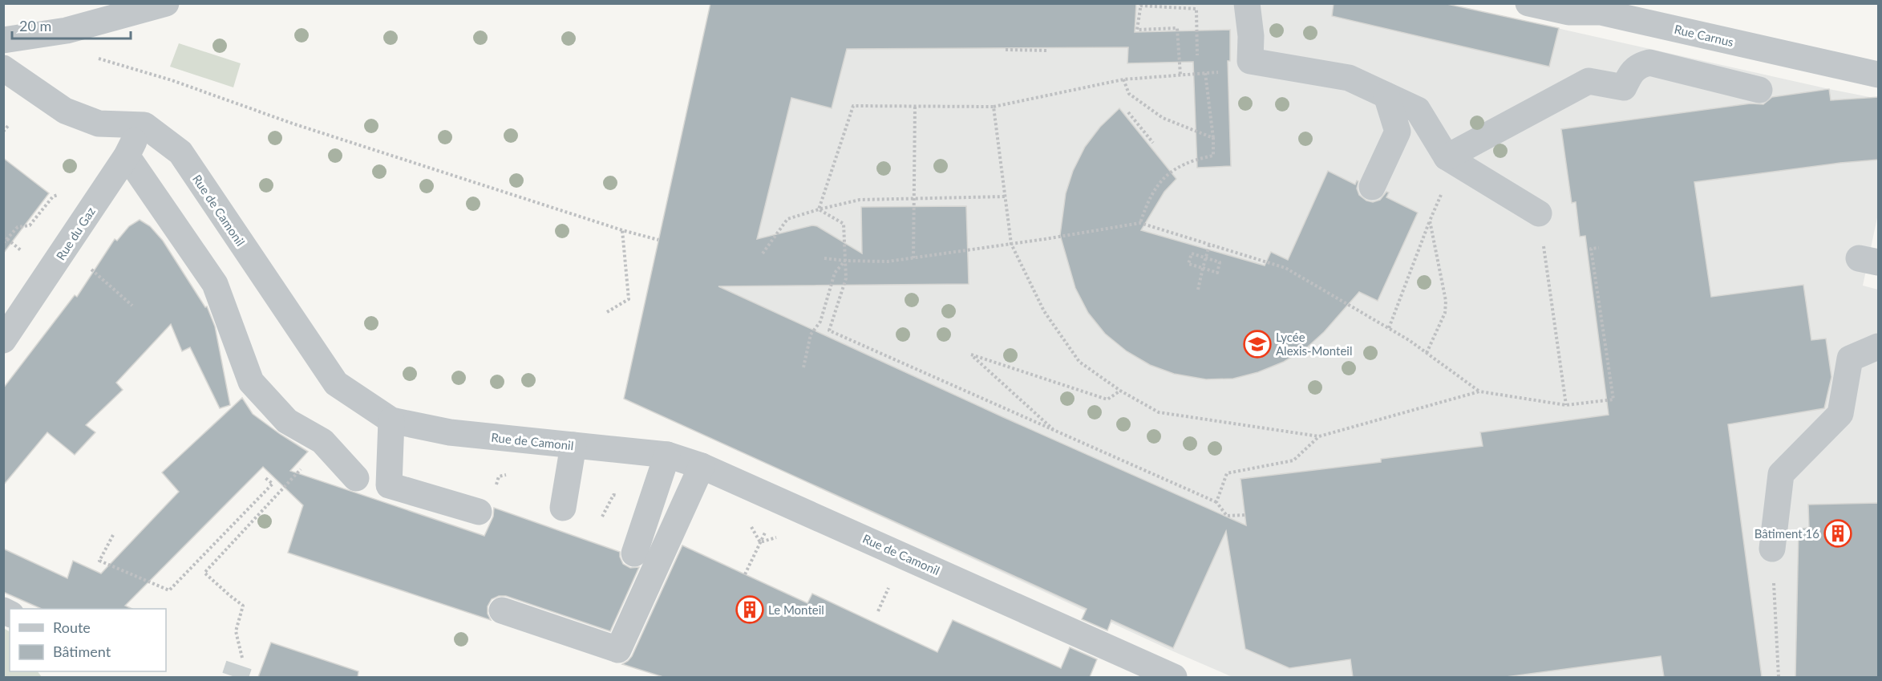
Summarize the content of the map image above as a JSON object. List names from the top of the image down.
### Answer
{
  "streets": {
    "street": ["Rue Carnus", "Rue de Camonil", "Rue du Gaz"]
  },
  "crossings": [
    ["Rue de Camonil", "Rue du Gaz"]
  ],
  "places": {
    "school or university": ["Lycée Alexis-Monteil"],
    "building": ["Bâtiment 16", "Le Monteil"]
  },
  "legend": ["Route", "Bâtiment"],
  "scale_bar": "20 m"
}
